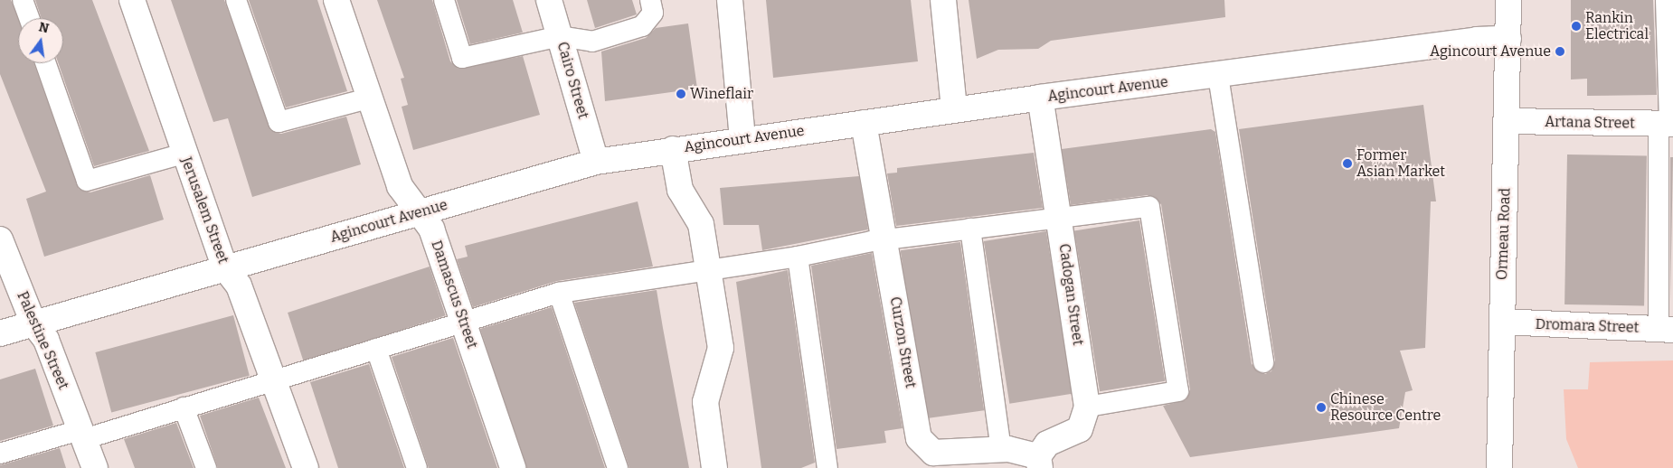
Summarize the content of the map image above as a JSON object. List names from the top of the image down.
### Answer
{
  "streets": {
    "street": [
      "Cairo Street",
      "Agincourt Avenue",
      "Artana Street",
      "Jerusalem Street",
      "Ormeau Road",
      "Damascus Street",
      "Cadogan Street",
      "Dromara Street",
      "Palestine Street",
      "Curzon Street"
    ]
  },
  "crossings": [
    ["Cairo Street", "Agincourt Avenue"],
    ["Agincourt Avenue", "Jerusalem Street"],
    ["Agincourt Avenue", "Ormeau Road"],
    ["Agincourt Avenue", "Damascus Street"],
    ["Agincourt Avenue", "Cadogan Street"],
    ["Agincourt Avenue", "Palestine Street"],
    ["Agincourt Avenue", "Curzon Street"],
    ["Artana Street", "Ormeau Road"],
    ["Ormeau Road", "Dromara Street"],
    ["Cadogan Street", "Curzon Street"]
  ],
  "places": [
    "Rankin Electrical",
    "Agincourt Avenue",
    "Wineflair",
    "Former Asian Market",
    "Chinese Resource Centre"
  ],
  "north": "top"
}
